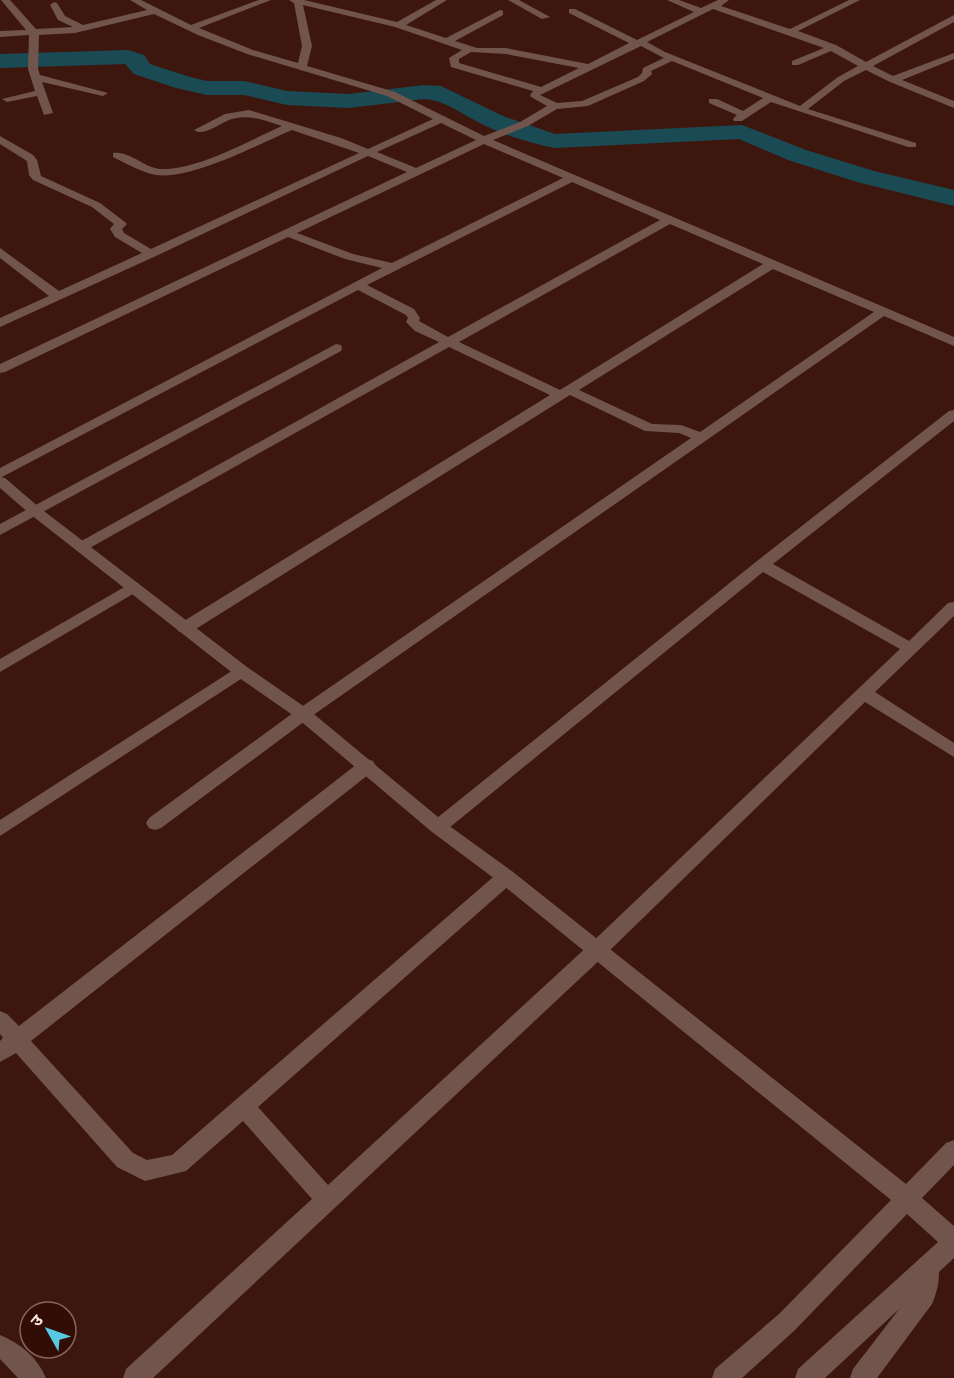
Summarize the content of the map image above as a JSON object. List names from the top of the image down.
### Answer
{
  "north": "top left"
}
